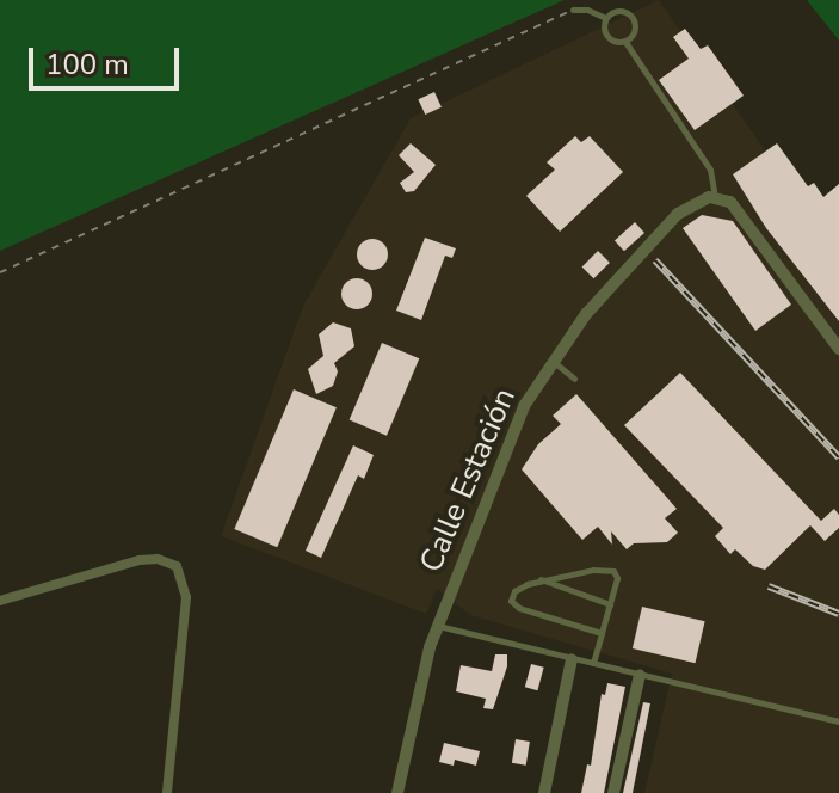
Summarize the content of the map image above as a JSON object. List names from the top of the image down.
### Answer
{
  "streets": {
    "street": ["Calle Estación"]
  },
  "scale_bar": "100 m"
}
